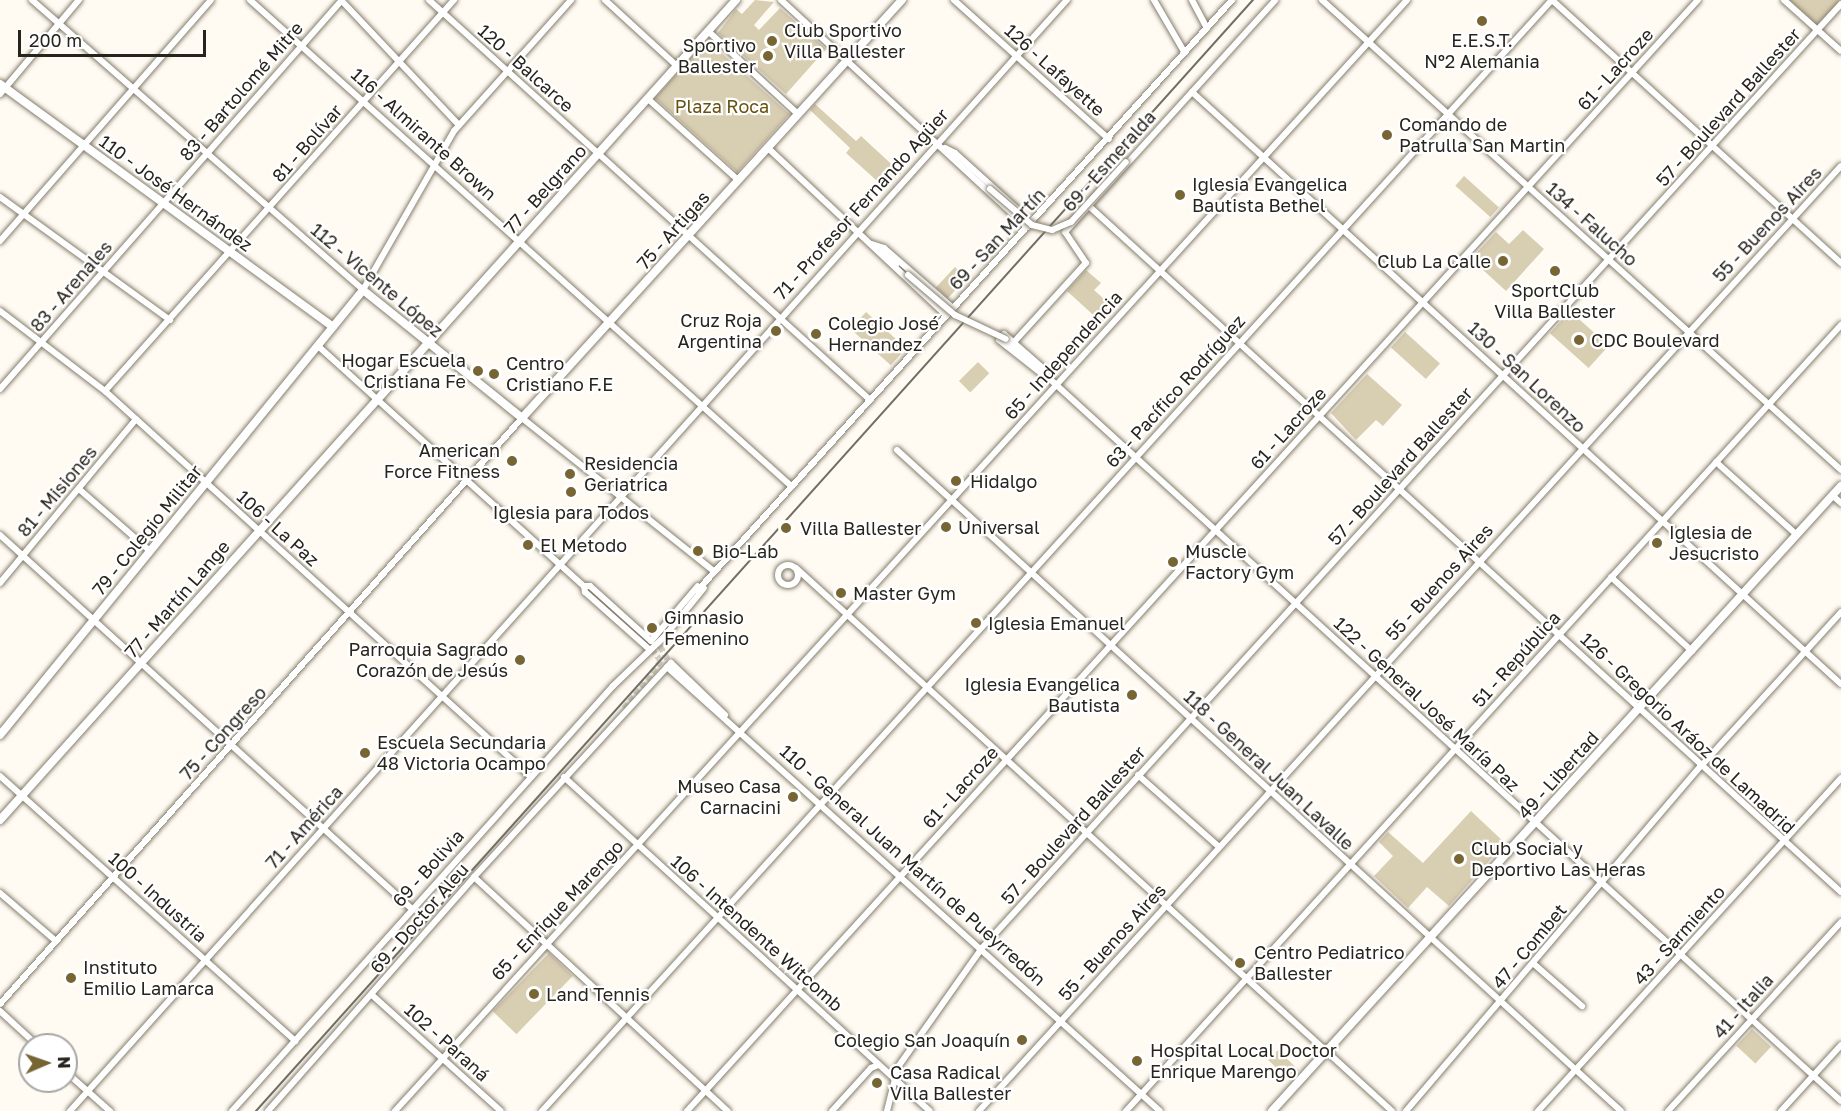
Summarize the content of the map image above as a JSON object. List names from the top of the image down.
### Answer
{
  "streets": {
    "street": [
      "120 - Balcarce",
      "61 - Lacroze",
      "126 - Lafayette",
      "83 - Bartolomé Mitre",
      "57 - Boulevard Ballester",
      "116 - Almirante Brown",
      "81 - Bolívar",
      "69 - Esmeralda",
      "77 - Belgrano",
      "110 - José Hernández",
      "71 - Profesor Fernando Agüer",
      "134 - Falucho",
      "55 - Buenos Aires",
      "75 - Artigas",
      "69 - San Martín",
      "112 - Vicente López",
      "83 - Arenales",
      "65 - Independencia",
      "130 - San Lorenzo",
      "63 - Pacífico Rodríguez",
      "81 - Misiones",
      "106 - La Paz",
      "79 - Colegio Militar",
      "77 - Martín Lange",
      "51 - República",
      "122 - General José María Paz",
      "75 - Congreso",
      "126 - Gregorio Aráoz de Lamadrid",
      "118 - General Juan Lavalle",
      "49 - Libertad",
      "71 - América",
      "110 - General Juan Martín de Pueyrredón",
      "69 - Bolivia",
      "100 - Industria",
      "65 - Enrique Marengo",
      "69 - Doctor Aleu",
      "106 - Intendente Witcomb",
      "43 - Sarmiento",
      "47 - Combet",
      "41 - Italia",
      "102 - Paraná"
    ]
  },
  "crossings": [
    ["120 - Balcarce", "81 - Bolívar"],
    ["120 - Balcarce", "77 - Belgrano"],
    ["120 - Balcarce", "71 - Profesor Fernando Agüer"],
    ["120 - Balcarce", "75 - Artigas"],
    ["120 - Balcarce", "69 - San Martín"],
    ["61 - Lacroze", "134 - Falucho"],
    ["61 - Lacroze", "130 - San Lorenzo"],
    ["61 - Lacroze", "122 - General José María Paz"],
    ["61 - Lacroze", "126 - Gregorio Aráoz de Lamadrid"],
    ["61 - Lacroze", "118 - General Juan Lavalle"],
    ["61 - Lacroze", "110 - General Juan Martín de Pueyrredón"],
    ["61 - Lacroze", "106 - Intendente Witcomb"],
    ["126 - Lafayette", "71 - Profesor Fernando Agüer"],
    ["126 - Lafayette", "69 - San Martín"],
    ["83 - Bartolomé Mitre", "116 - Almirante Brown"],
    ["83 - Bartolomé Mitre", "110 - José Hernández"],
    ["83 - Bartolomé Mitre", "112 - Vicente López"],
    ["83 - Bartolomé Mitre", "83 - Arenales"],
    ["57 - Boulevard Ballester", "134 - Falucho"],
    ["57 - Boulevard Ballester", "130 - San Lorenzo"],
    ["57 - Boulevard Ballester", "122 - General José María Paz"],
    ["57 - Boulevard Ballester", "126 - Gregorio Aráoz de Lamadrid"],
    ["57 - Boulevard Ballester", "118 - General Juan Lavalle"],
    ["57 - Boulevard Ballester", "110 - General Juan Martín de Pueyrredón"],
    ["57 - Boulevard Ballester", "106 - Intendente Witcomb"],
    ["116 - Almirante Brown", "81 - Bolívar"],
    ["116 - Almirante Brown", "77 - Belgrano"],
    ["116 - Almirante Brown", "71 - Profesor Fernando Agüer"],
    ["116 - Almirante Brown", "75 - Artigas"],
    ["116 - Almirante Brown", "69 - San Martín"],
    ["81 - Bolívar", "110 - José Hernández"],
    ["81 - Bolívar", "112 - Vicente López"],
    ["69 - Esmeralda", "130 - San Lorenzo"],
    ["69 - Esmeralda", "122 - General José María Paz"],
    ["69 - Esmeralda", "126 - Gregorio Aráoz de Lamadrid"],
    ["77 - Belgrano", "112 - Vicente López"],
    ["77 - Belgrano", "77 - Martín Lange"],
    ["110 - José Hernández", "83 - Arenales"],
    ["110 - José Hernández", "79 - Colegio Militar"],
    ["71 - Profesor Fernando Agüer", "112 - Vicente López"],
    ["71 - Profesor Fernando Agüer", "71 - América"],
    ["134 - Falucho", "55 - Buenos Aires"],
    ["134 - Falucho", "65 - Independencia"],
    ["134 - Falucho", "63 - Pacífico Rodríguez"],
    ["134 - Falucho", "51 - República"],
    ["55 - Buenos Aires", "130 - San Lorenzo"],
    ["55 - Buenos Aires", "122 - General José María Paz"],
    ["55 - Buenos Aires", "126 - Gregorio Aráoz de Lamadrid"],
    ["55 - Buenos Aires", "118 - General Juan Lavalle"],
    ["55 - Buenos Aires", "110 - General Juan Martín de Pueyrredón"],
    ["75 - Artigas", "112 - Vicente López"],
    ["75 - Artigas", "75 - Congreso"],
    ["69 - San Martín", "112 - Vicente López"],
    ["69 - San Martín", "69 - Bolivia"],
    ["112 - Vicente López", "79 - Colegio Militar"],
    ["83 - Arenales", "106 - La Paz"],
    ["65 - Independencia", "130 - San Lorenzo"],
    ["65 - Independencia", "122 - General José María Paz"],
    ["65 - Independencia", "126 - Gregorio Aráoz de Lamadrid"],
    ["65 - Independencia", "118 - General Juan Lavalle"],
    ["65 - Independencia", "110 - General Juan Martín de Pueyrredón"],
    ["65 - Independencia", "65 - Enrique Marengo"],
    ["130 - San Lorenzo", "63 - Pacífico Rodríguez"],
    ["130 - San Lorenzo", "51 - República"],
    ["130 - San Lorenzo", "49 - Libertad"],
    ["130 - San Lorenzo", "47 - Combet"],
    ["63 - Pacífico Rodríguez", "122 - General José María Paz"],
    ["63 - Pacífico Rodríguez", "126 - Gregorio Aráoz de Lamadrid"],
    ["63 - Pacífico Rodríguez", "118 - General Juan Lavalle"],
    ["63 - Pacífico Rodríguez", "110 - General Juan Martín de Pueyrredón"],
    ["63 - Pacífico Rodríguez", "106 - Intendente Witcomb"],
    ["81 - Misiones", "106 - La Paz"],
    ["106 - La Paz", "79 - Colegio Militar"],
    ["106 - La Paz", "77 - Martín Lange"],
    ["106 - La Paz", "75 - Congreso"],
    ["106 - La Paz", "71 - América"],
    ["106 - La Paz", "69 - Bolivia"],
    ["77 - Martín Lange", "100 - Industria"],
    ["51 - República", "122 - General José María Paz"],
    ["51 - República", "126 - Gregorio Aráoz de Lamadrid"],
    ["51 - República", "118 - General Juan Lavalle"],
    ["51 - República", "110 - General Juan Martín de Pueyrredón"],
    ["122 - General José María Paz", "49 - Libertad"],
    ["122 - General José María Paz", "43 - Sarmiento"],
    ["122 - General José María Paz", "47 - Combet"],
    ["122 - General José María Paz", "41 - Italia"],
    ["75 - Congreso", "100 - Industria"],
    ["126 - Gregorio Aráoz de Lamadrid", "49 - Libertad"],
    ["126 - Gregorio Aráoz de Lamadrid", "43 - Sarmiento"],
    ["126 - Gregorio Aráoz de Lamadrid", "47 - Combet"],
    ["118 - General Juan Lavalle", "49 - Libertad"],
    ["118 - General Juan Lavalle", "43 - Sarmiento"],
    ["118 - General Juan Lavalle", "47 - Combet"],
    ["71 - América", "100 - Industria"],
    ["110 - General Juan Martín de Pueyrredón", "65 - Enrique Marengo"],
    ["110 - General Juan Martín de Pueyrredón", "69 - Doctor Aleu"],
    ["69 - Bolivia", "100 - Industria"],
    ["65 - Enrique Marengo", "106 - Intendente Witcomb"],
    ["65 - Enrique Marengo", "102 - Paraná"],
    ["69 - Doctor Aleu", "106 - Intendente Witcomb"],
    ["69 - Doctor Aleu", "102 - Paraná"]
  ],
  "parks": ["Plaza Roca"],
  "places": [
    "E.E.S.T. Nº2 Alemania",
    "Club Sportivo Villa Ballester",
    "Sportivo Ballester",
    "Comando de Patrulla San Martin",
    "Iglesia Evangelica Bautista Bethel",
    "Club La Calle",
    "SportClub Villa Ballester",
    "Cruz Roja Argentina",
    "Colegio José Hernandez",
    "CDC Boulevard",
    "Hogar Escuela Cristiana Fe",
    "Centro Cristiano F.E",
    "American Force Fitness",
    "Residencia Geriatrica",
    "Hidalgo",
    "Iglesia para Todos",
    "Universal",
    "Villa Ballester",
    "Iglesia de Jesucristo",
    "El Metodo",
    "Bio-Lab",
    "Muscle Factory Gym",
    "Master Gym",
    "Iglesia Emanuel",
    "Gimnasio Femenino",
    "Parroquia Sagrado Corazón de Jesús",
    "Iglesia Evangelica Bautista",
    "Escuela Secundaria 48 Victoria Ocampo",
    "Museo Casa Carnacini",
    "Club Social y Deportivo Las Heras",
    "Centro Pediatrico Ballester",
    "Instituto Emilio Lamarca",
    "Land Tennis",
    "Colegio San Joaquín",
    "Hospital Local Doctor Enrique Marengo",
    "Casa Radical Villa Ballester"
  ],
  "scale_bar": "200 m",
  "north": "right"
}
